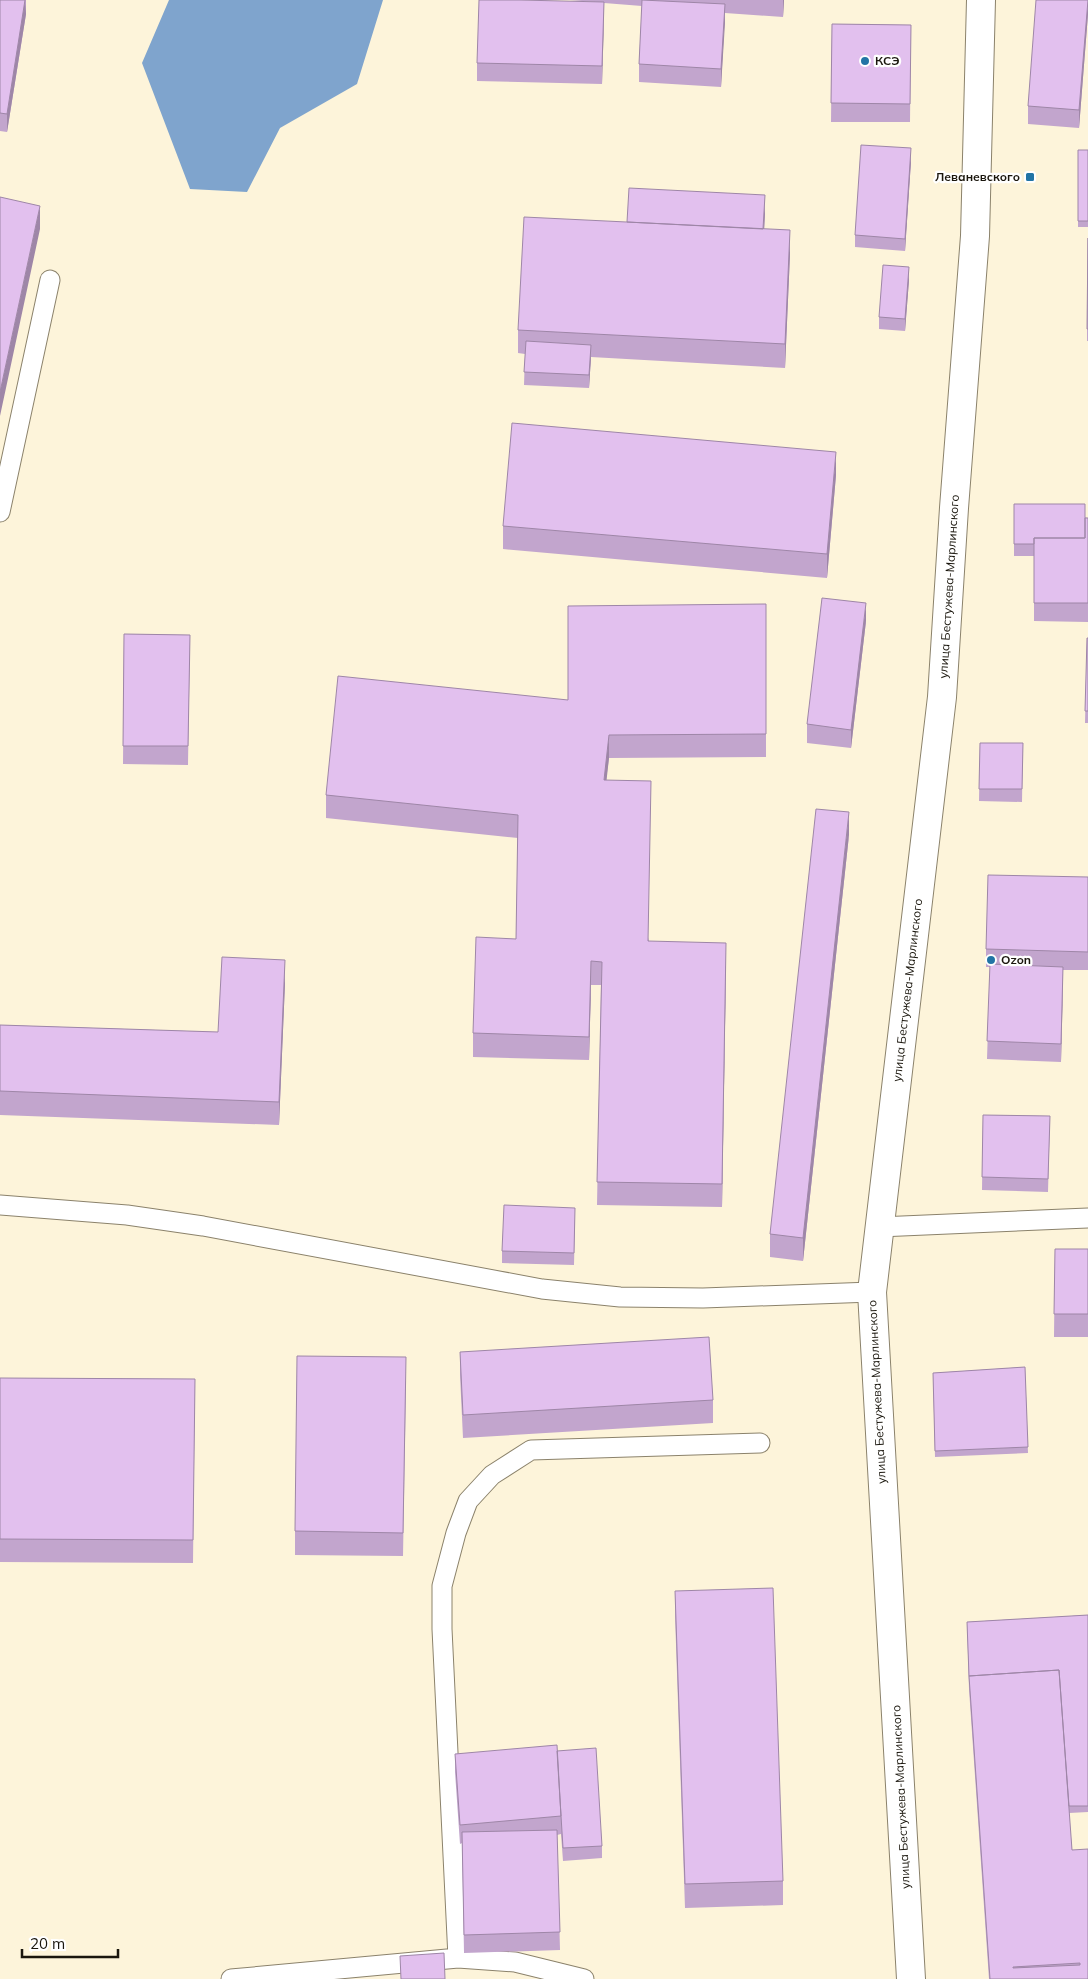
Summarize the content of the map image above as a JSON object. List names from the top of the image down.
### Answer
{
  "streets": {
    "street": ["улица Бестужева-Марлинского"]
  },
  "places": {
    "other": ["КСЭ", "Ozon"],
    "transit": ["Леваневского"]
  },
  "scale_bar": "20 m"
}
